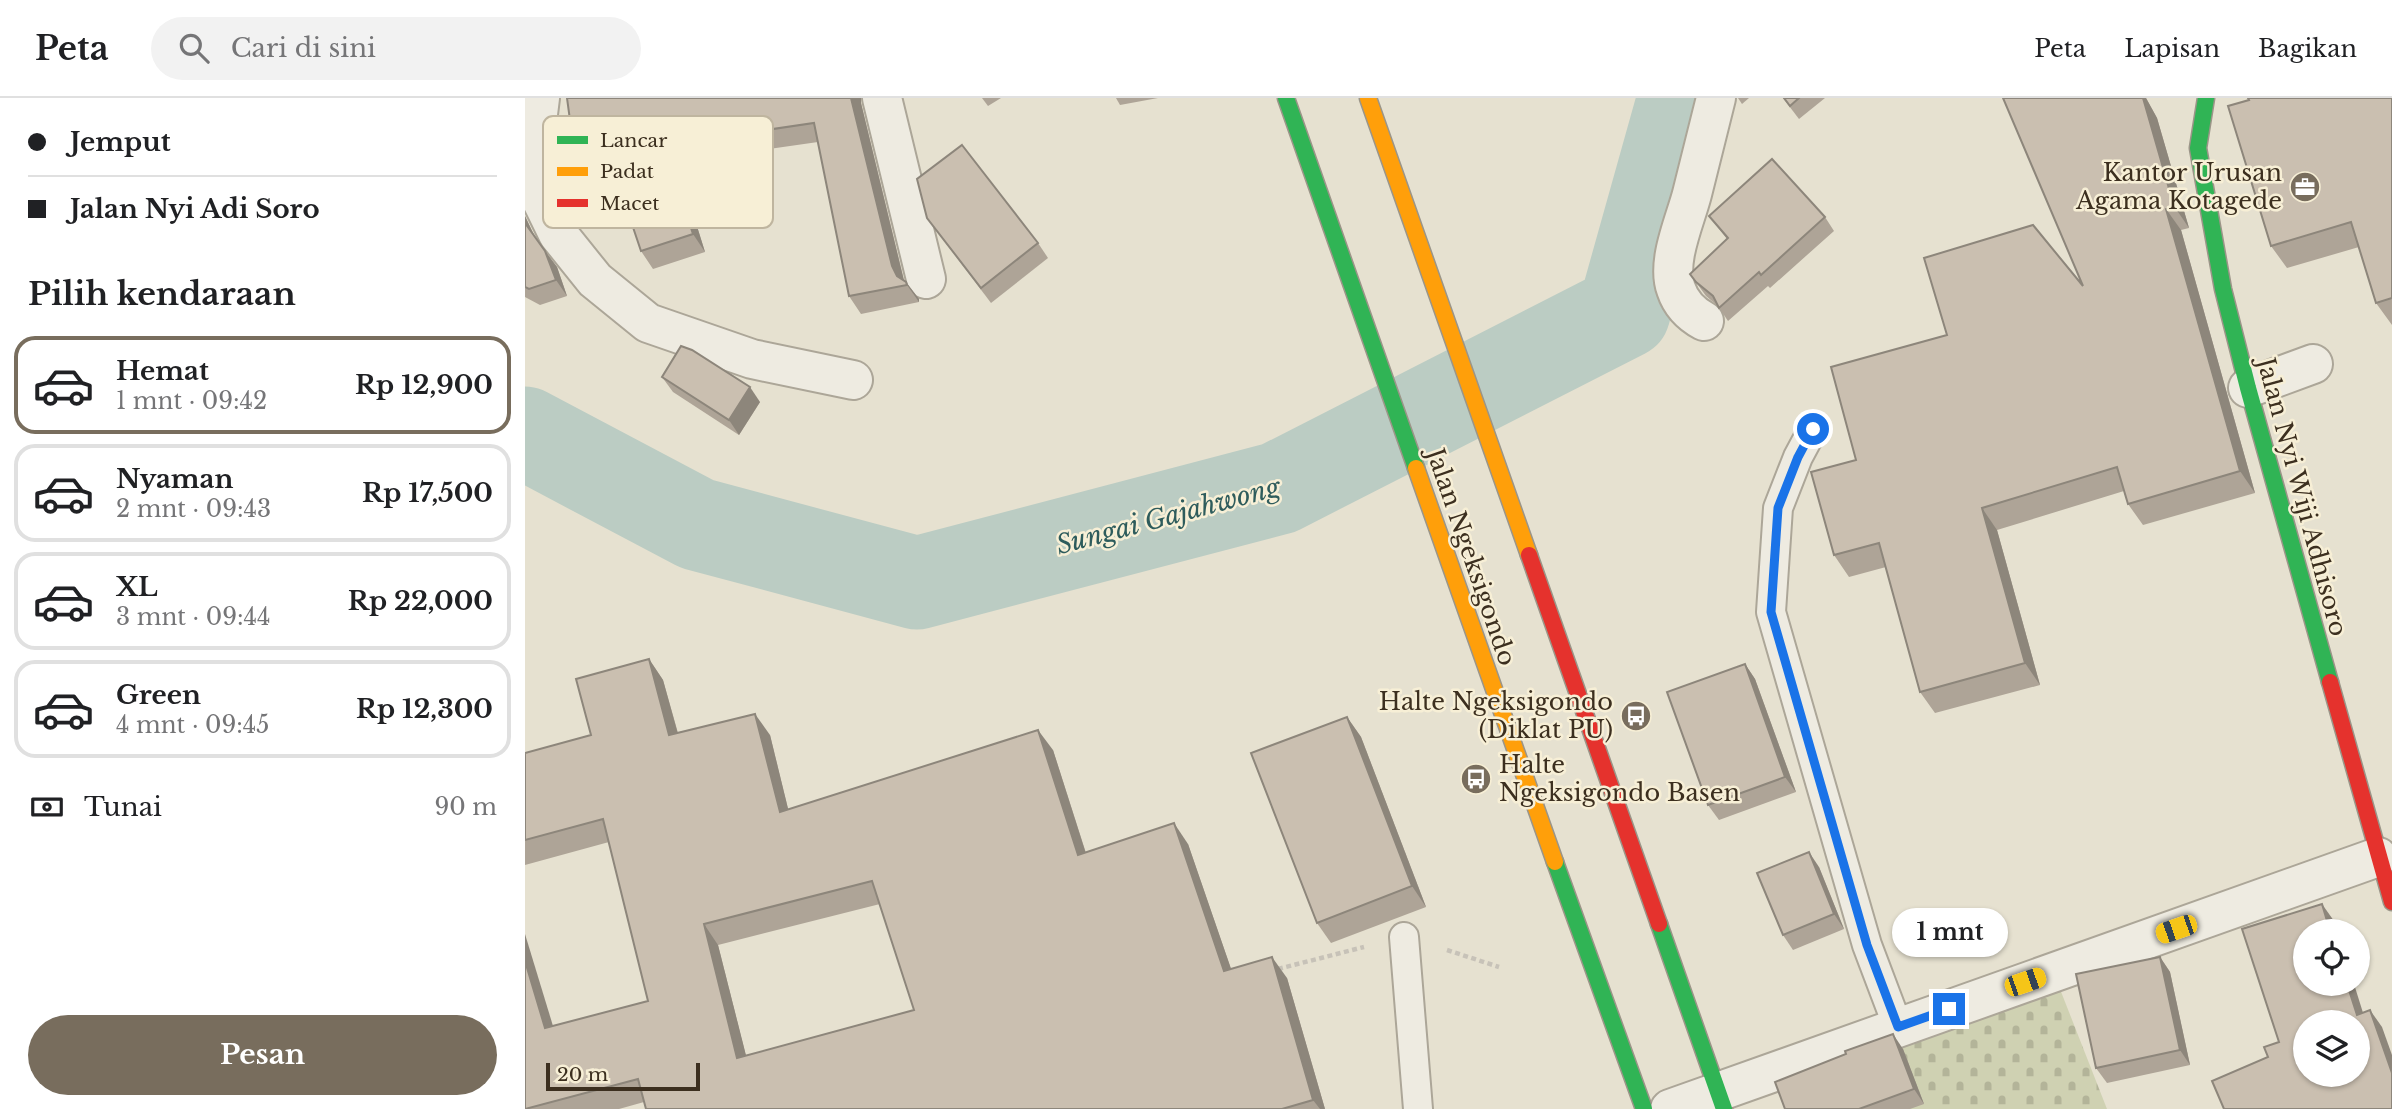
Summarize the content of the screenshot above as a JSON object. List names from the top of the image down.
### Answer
{
  "streets": {
    "main road": ["Jalan Nyi Wiji Adhisoro", "Jalan Ngeksigondo"]
  },
  "water": ["Sungai Gajahwong"],
  "places": {
    "office": ["Kantor Urusan Agama Kotagede"],
    "bus stop": ["Halte Ngeksigondo (Diklat PU)", "Halte Ngeksigondo Basen"]
  },
  "legend": ["Lancar", "Padat", "Macet"],
  "scale_bar": "20 m",
  "page": {
    "header": "Peta",
    "search": "Cari di sini",
    "nav": ["Peta", "Lapisan", "Bagikan"],
    "banner": ["Jemput", "Jalan Nyi Adi Soro"],
    "heading": "Pilih kendaraan",
    "list": [
      {
        "name": "Hemat",
        "note": "1 mnt · 09:42",
        "value": "Rp 12,900"
      },
      {
        "name": "Nyaman",
        "note": "2 mnt · 09:43",
        "value": "Rp 17,500"
      },
      {
        "name": "XL",
        "note": "3 mnt · 09:44",
        "value": "Rp 22,000"
      },
      {
        "name": "Green",
        "note": "4 mnt · 09:45",
        "value": "Rp 12,300"
      }
    ],
    "pay": ["Tunai", "90 m"],
    "bubble": "1 mnt",
    "buttons": "Pesan",
    "scale": "20 m"
  }
}
